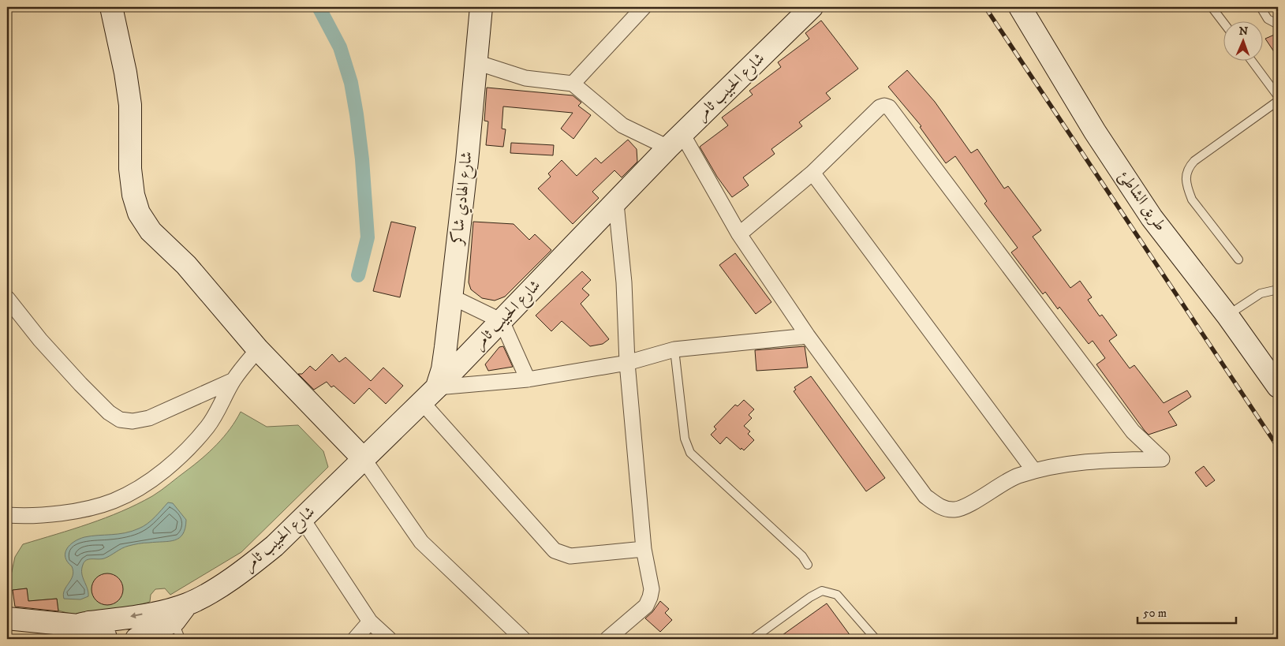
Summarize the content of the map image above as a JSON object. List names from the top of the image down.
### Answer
{
  "streets": {
    "street": ["شارع الحبيب ثامر", "شارع الهادي شاكر", "طريق الشاطئ"]
  },
  "crossings": [
    ["شارع الحبيب ثامر", "شارع الهادي شاكر"]
  ],
  "scale_bar": "50 m",
  "north": "top"
}
